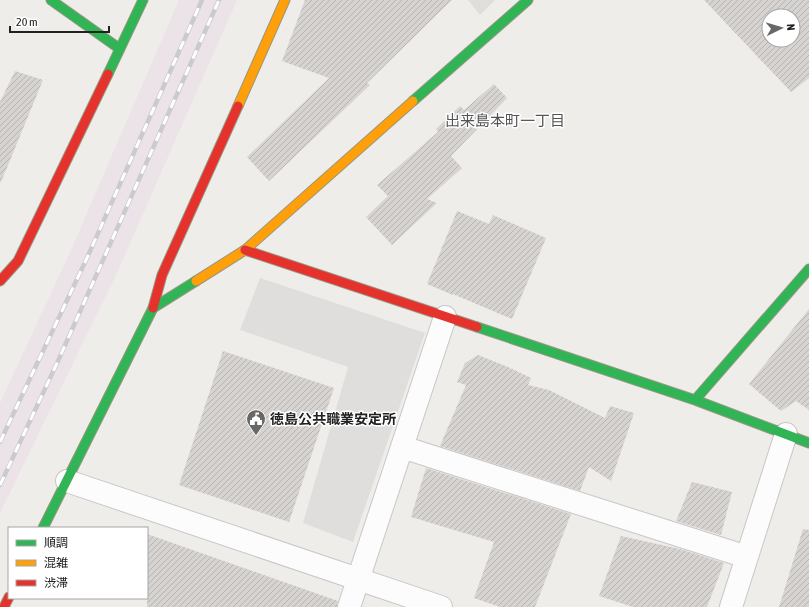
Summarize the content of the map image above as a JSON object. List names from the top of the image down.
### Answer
{
  "districts": ["出来島本町一丁目"],
  "places": {
    "public building": ["徳島公共職業安定所"]
  },
  "legend": ["順調", "混雑", "渋滞"],
  "scale_bar": "20 m",
  "north": "right"
}
